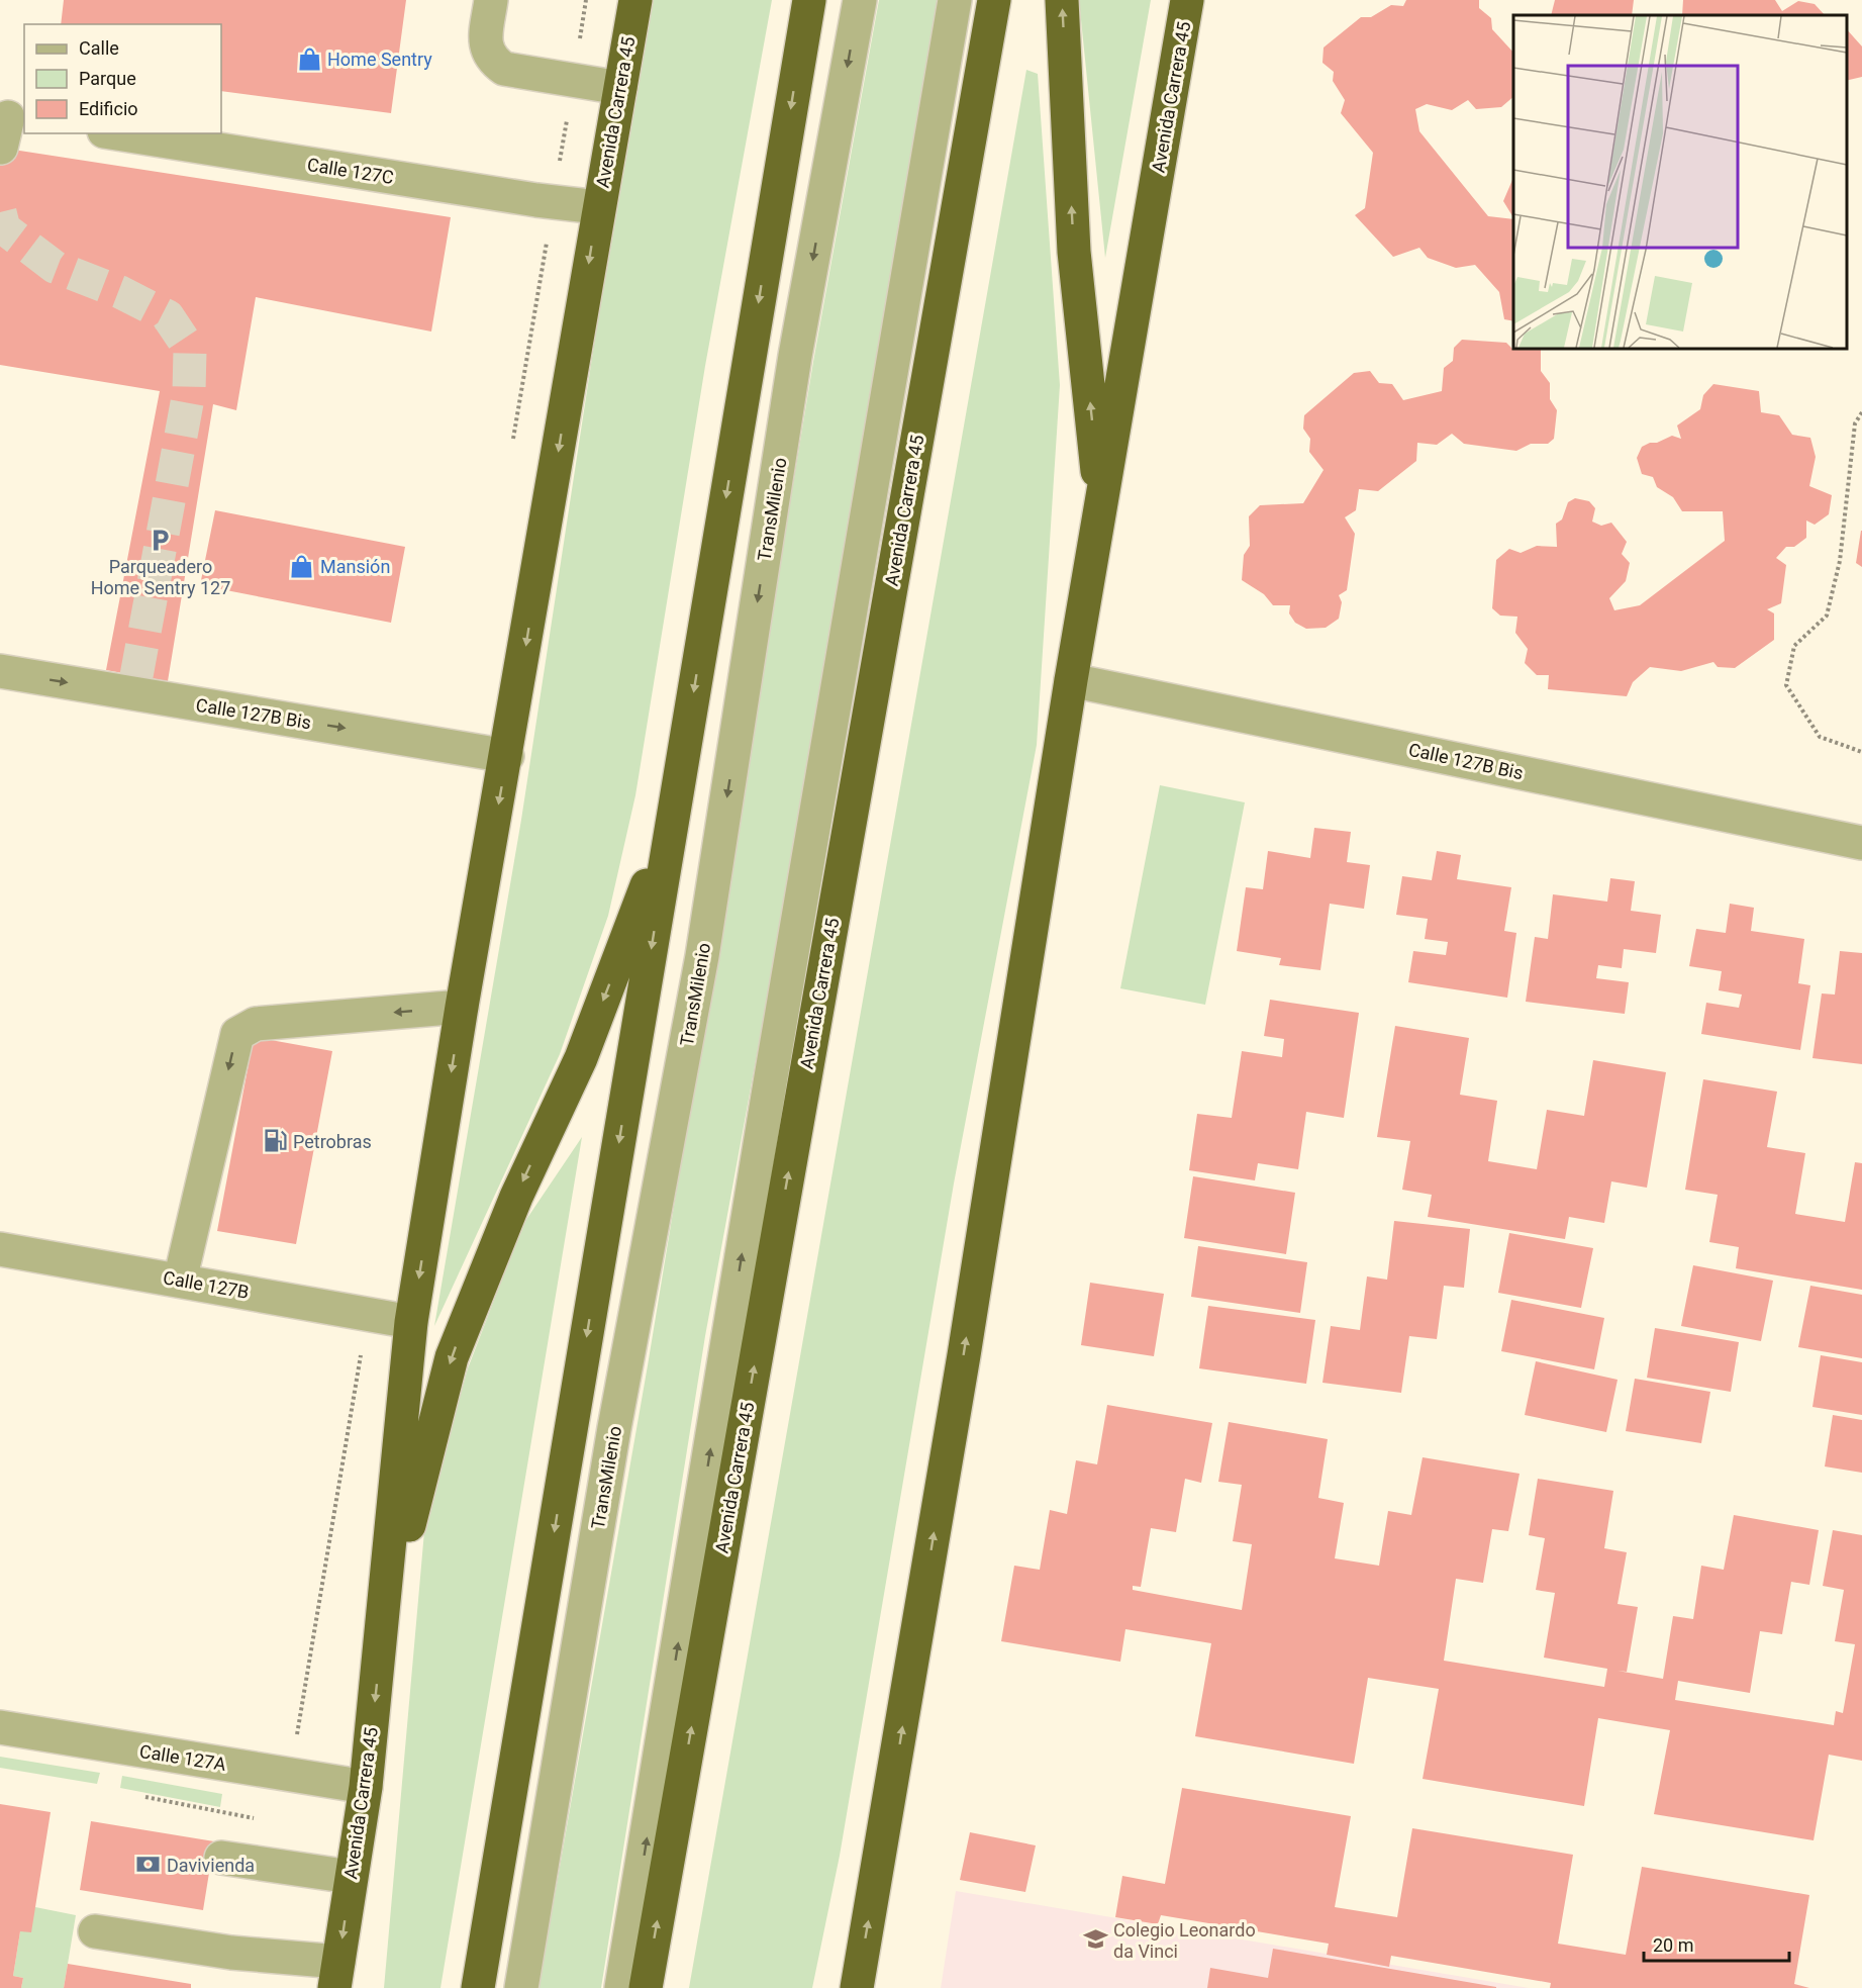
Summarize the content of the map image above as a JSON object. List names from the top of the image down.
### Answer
{
  "streets": {
    "highway": ["Avenida Carrera 45"],
    "street": [
      "Calle 127C",
      "TransMilenio",
      "Calle 127B Bis",
      "Calle 127B",
      "Calle 127A"
    ]
  },
  "crossings": [
    ["Avenida Carrera 45", "Calle 127C"],
    ["Avenida Carrera 45", "Calle 127B Bis"],
    ["Avenida Carrera 45", "Calle 127B"],
    ["Avenida Carrera 45", "Calle 127A"]
  ],
  "one_way": ["Calle 127B Bis"],
  "places": {
    "shop": ["Home Sentry", "Mansión"],
    "parking": ["Parqueadero Home Sentry 127"],
    "fuel station": ["Petrobras"],
    "bank": ["Davivienda"],
    "school or university": ["Colegio Leonardo da Vinci"]
  },
  "legend": ["Calle", "Parque", "Edificio"],
  "scale_bar": "20 m"
}
